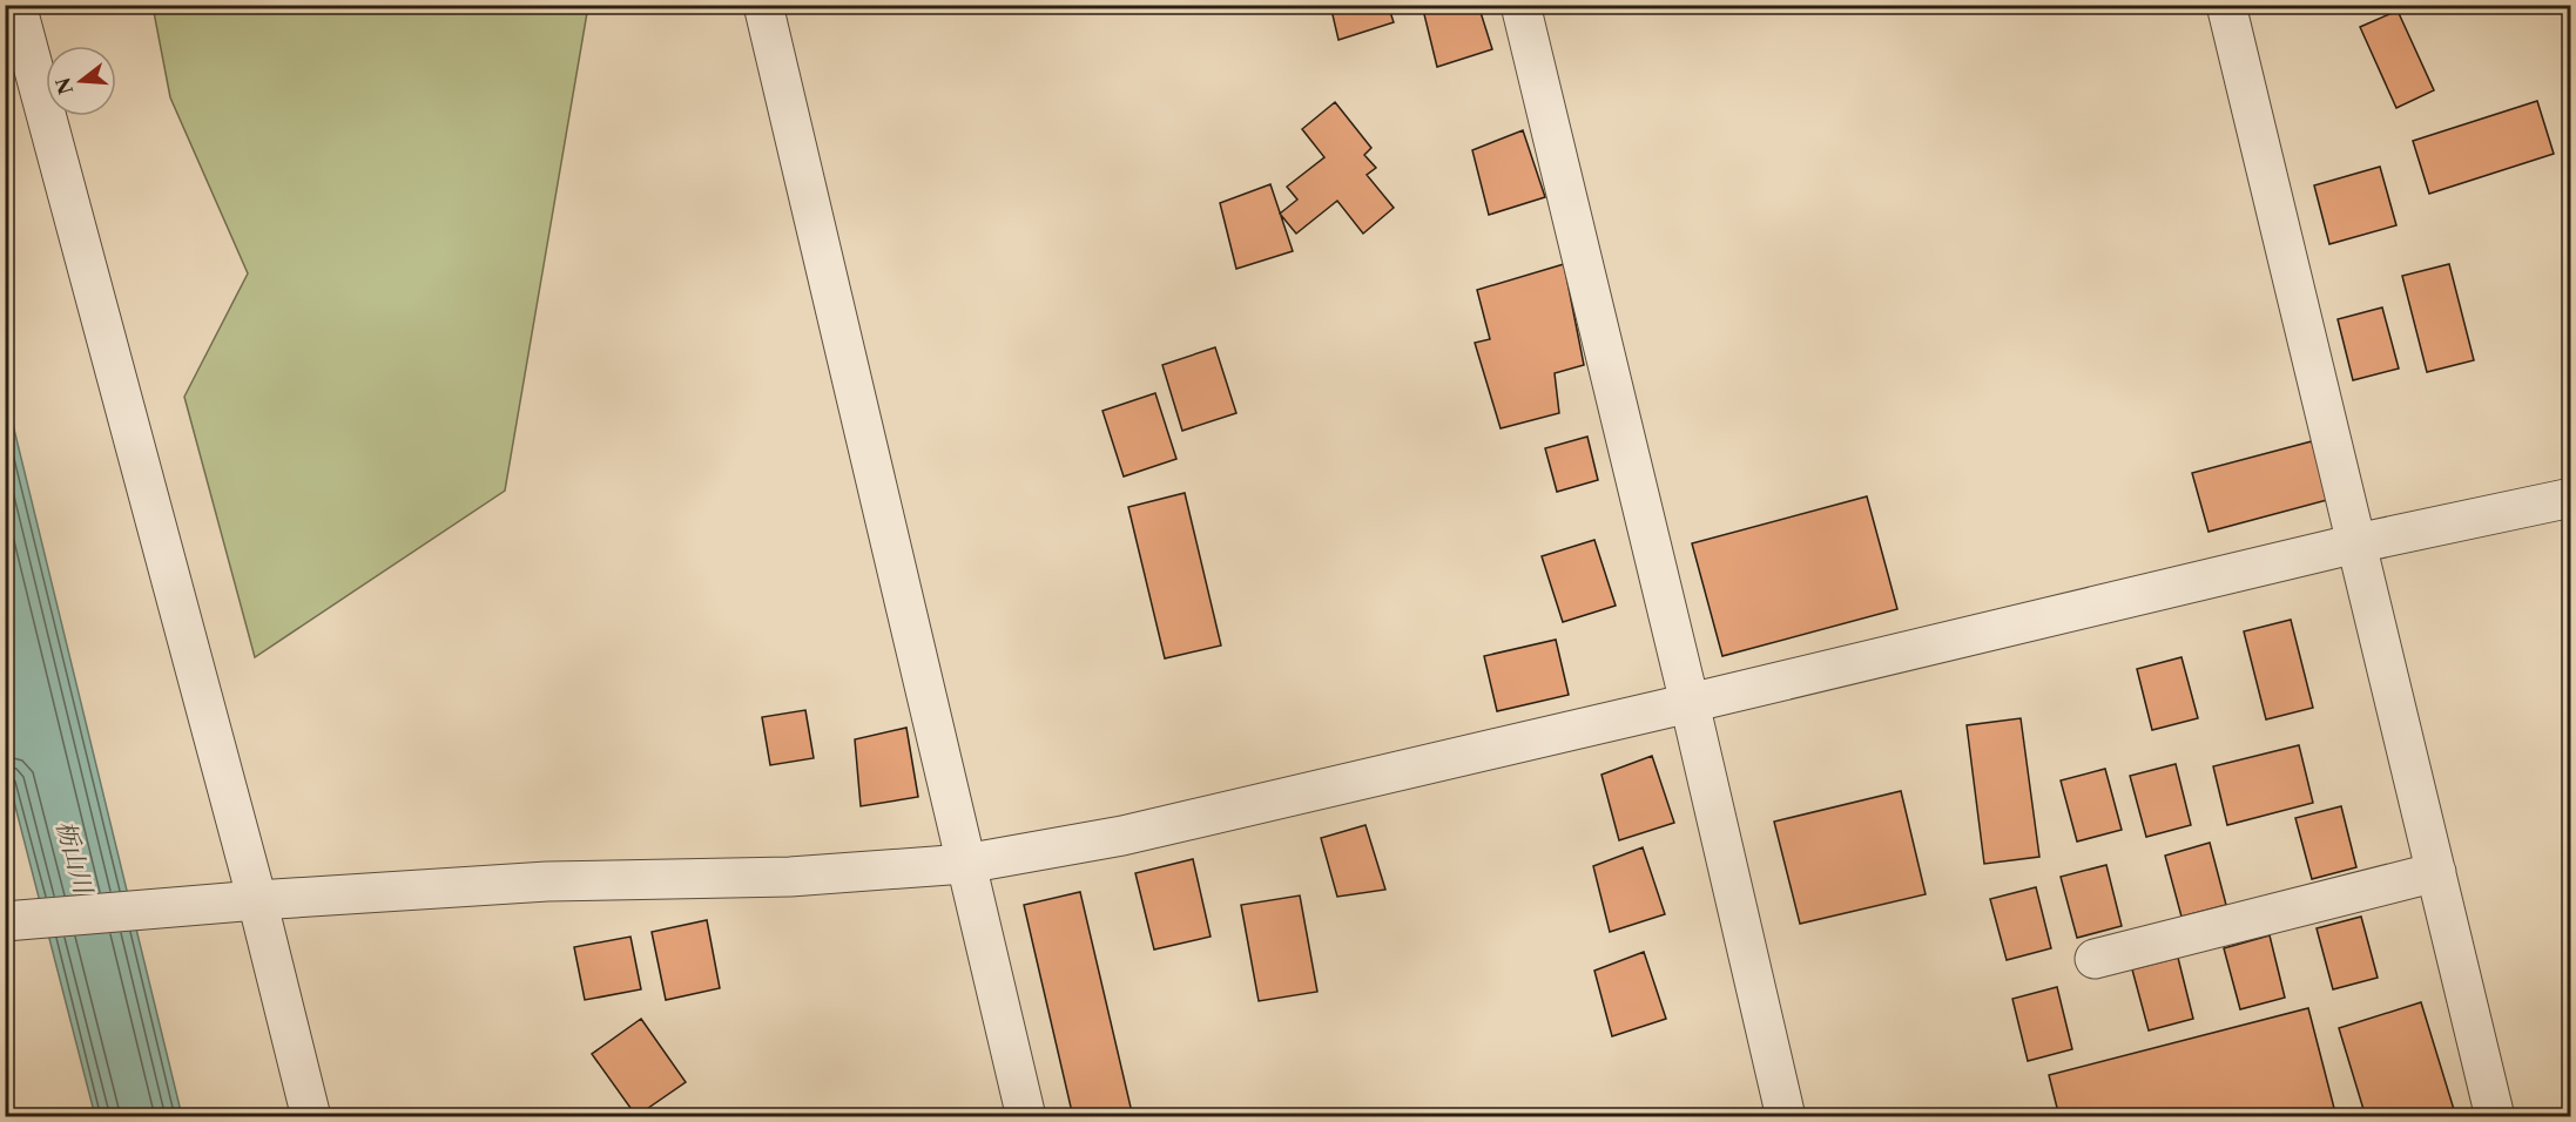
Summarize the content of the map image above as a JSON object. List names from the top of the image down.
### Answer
{
  "water": ["栃山川"],
  "north": "left"
}
